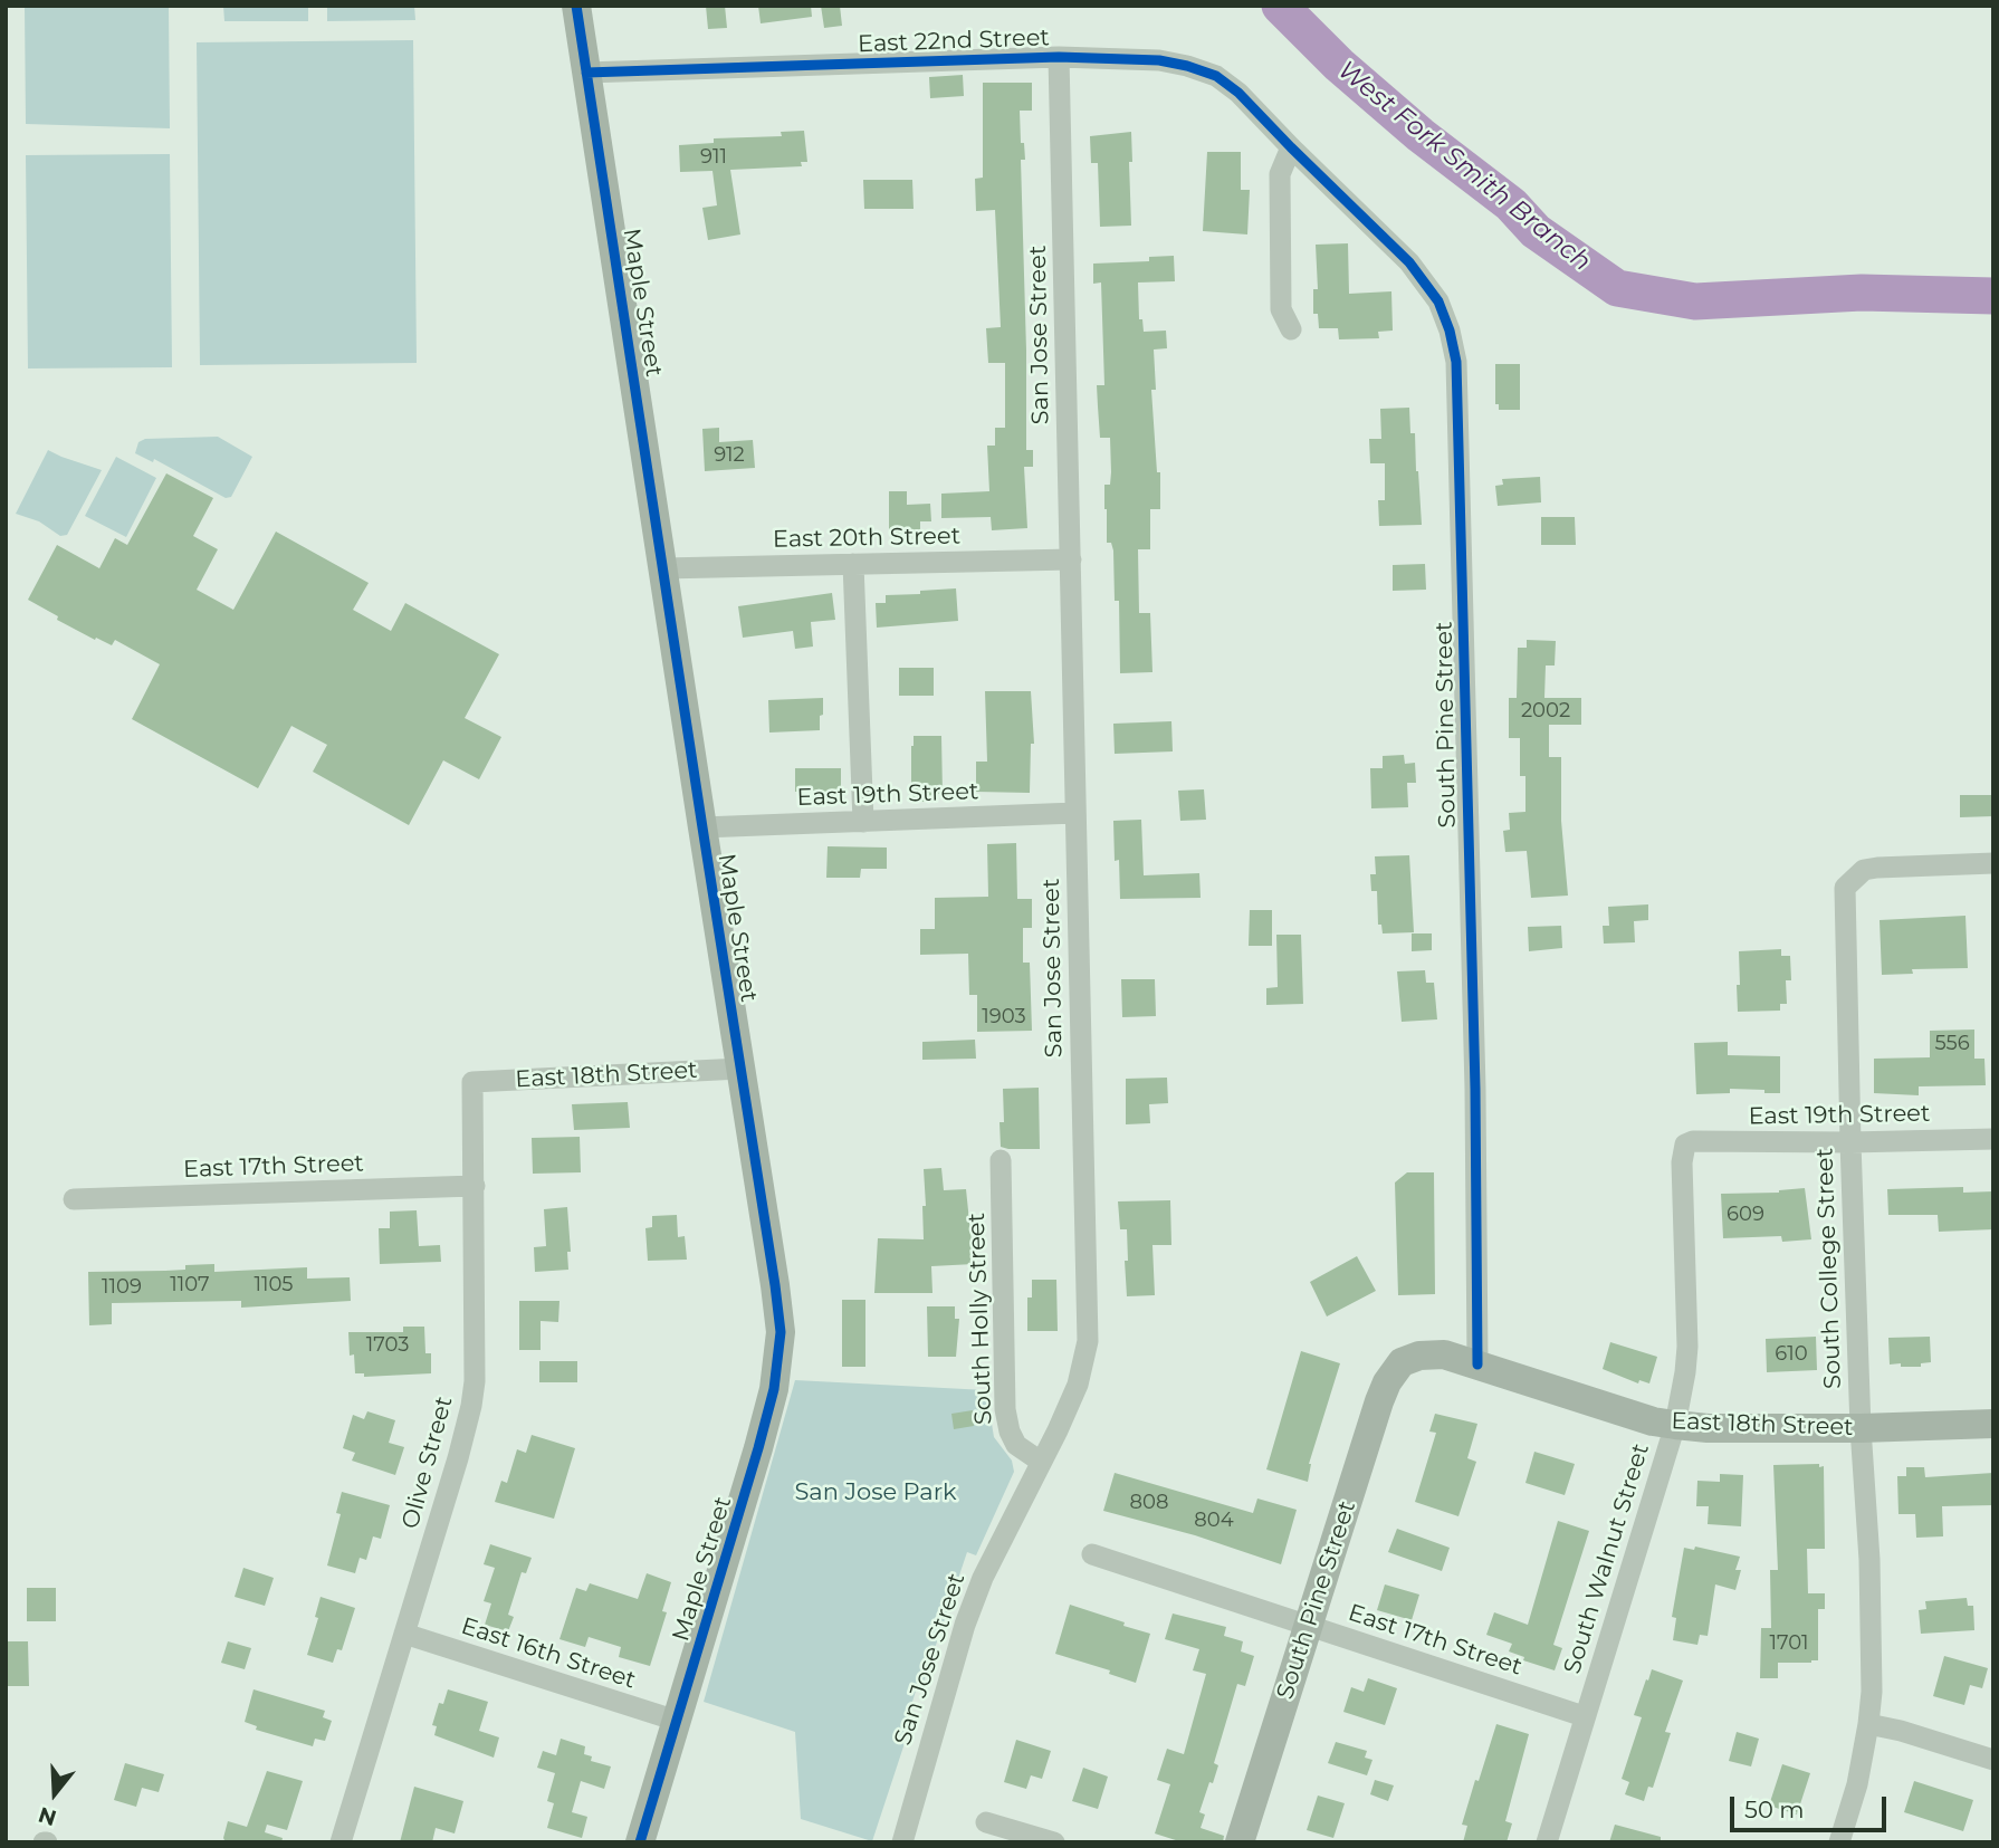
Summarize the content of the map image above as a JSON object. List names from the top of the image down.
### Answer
{
  "streets": {
    "street": [
      "East 22nd Street",
      "Maple Street",
      "San Jose Street",
      "East 20th Street",
      "South Pine Street",
      "East 19th Street",
      "East 18th Street",
      "East 17th Street",
      "South College Street",
      "South Holly Street",
      "Olive Street",
      "South Walnut Street",
      "East 16th Street"
    ]
  },
  "crossings": [
    ["East 22nd Street", "Maple Street"],
    ["East 22nd Street", "San Jose Street"],
    ["East 22nd Street", "South Pine Street"],
    ["Maple Street", "East 20th Street"],
    ["Maple Street", "East 19th Street"],
    ["Maple Street", "East 18th Street"],
    ["Maple Street", "East 16th Street"],
    ["San Jose Street", "East 20th Street"],
    ["San Jose Street", "East 19th Street"],
    ["San Jose Street", "South Holly Street"],
    ["South Pine Street", "East 18th Street"],
    ["South Pine Street", "East 17th Street"],
    ["East 19th Street", "South College Street"],
    ["East 19th Street", "South Walnut Street"],
    ["East 18th Street", "South College Street"],
    ["East 18th Street", "Olive Street"],
    ["East 18th Street", "South Walnut Street"],
    ["East 17th Street", "Olive Street"],
    ["East 17th Street", "South Walnut Street"],
    ["Olive Street", "East 16th Street"]
  ],
  "water": ["West Fork Smith Branch"],
  "parks": ["San Jose Park"],
  "house_numbers": [
    "911",
    "912",
    "2002",
    "1903",
    "556",
    "609",
    "1107",
    "1105",
    "1109",
    "1703",
    "610",
    "808",
    "804",
    "1701"
  ],
  "scale_bar": "50 m",
  "north": "bottom"
}
